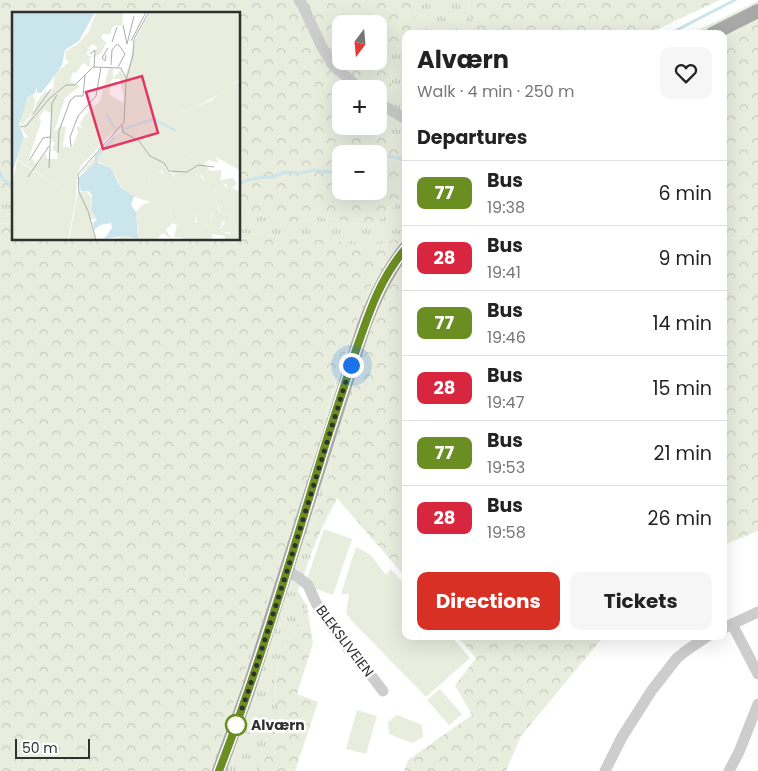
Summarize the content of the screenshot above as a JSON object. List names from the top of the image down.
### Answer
{
  "streets": {
    "street": ["BLEKSLIVEIEN"]
  },
  "places": ["Alværn"],
  "lines": ["bus line 77"],
  "scale_bar": "50 m",
  "north": "bottom",
  "page": {
    "map_buttons": ["+", "−"],
    "heading": [
      ["Alværn", "Walk · 4 min · 250 m"],
      "Departures"
    ],
    "list": [
      {
        "mark": "77",
        "name": "Bus",
        "note": "19:38",
        "value": "6 min"
      },
      {
        "mark": "28",
        "name": "Bus",
        "note": "19:41",
        "value": "9 min"
      },
      {
        "mark": "77",
        "name": "Bus",
        "note": "19:46",
        "value": "14 min"
      },
      {
        "mark": "28",
        "name": "Bus",
        "note": "19:47",
        "value": "15 min"
      },
      {
        "mark": "77",
        "name": "Bus",
        "note": "19:53",
        "value": "21 min"
      },
      {
        "mark": "28",
        "name": "Bus",
        "note": "19:58",
        "value": "26 min"
      }
    ],
    "buttons": ["Directions", "Tickets"],
    "scale": "50 m"
  }
}
